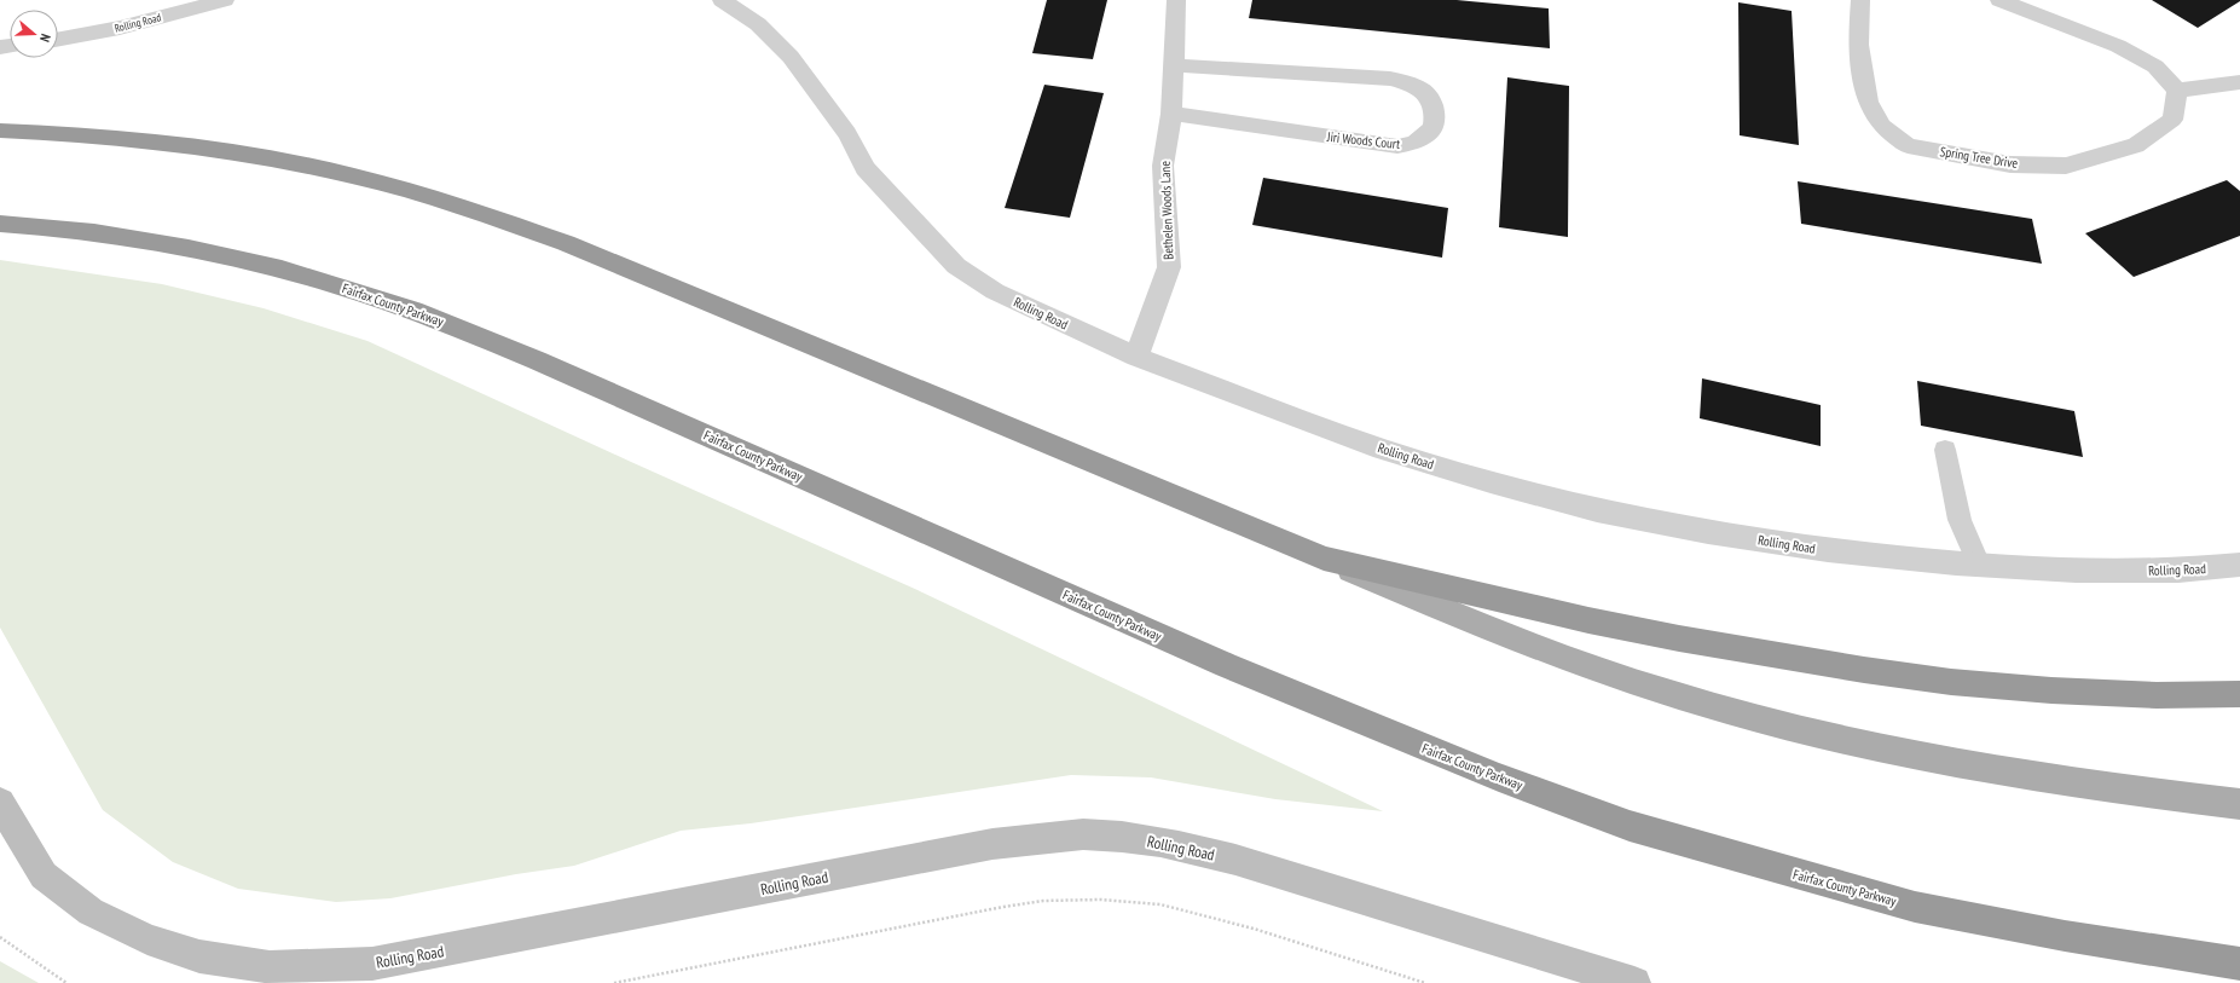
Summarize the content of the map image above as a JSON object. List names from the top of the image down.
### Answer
{
  "streets": {
    "highway": ["Fairfax County Parkway"],
    "street": [
      "Rolling Road",
      "Jiri Woods Court",
      "Spring Tree Drive",
      "Bethelen Woods Lane"
    ]
  },
  "crossings": [
    ["Rolling Road", "Bethelen Woods Lane"],
    ["Jiri Woods Court", "Bethelen Woods Lane"]
  ],
  "north": "right"
}
